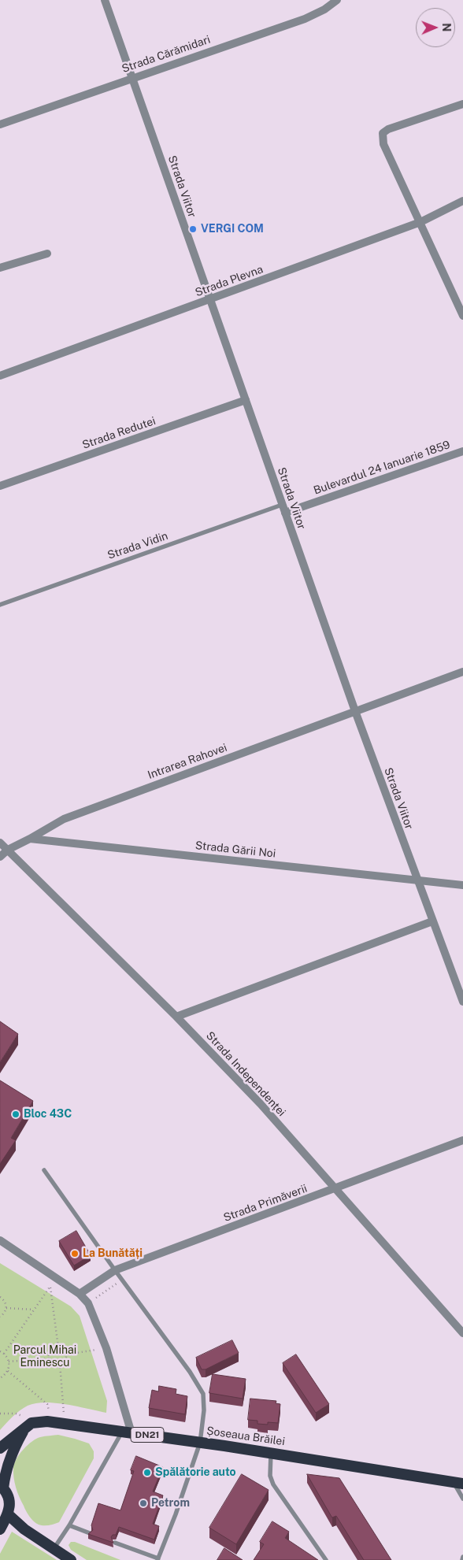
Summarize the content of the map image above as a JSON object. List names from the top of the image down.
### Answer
{
  "streets": {
    "highway": ["DN21", "Șoseaua Brăilei"],
    "street": [
      "Strada Cărămidari",
      "Strada Viitor",
      "Strada Plevna",
      "Strada Redutei",
      "Bulevardul 24 Ianuarie 1859",
      "Intrarea Rahovei",
      "Strada Gării Noi",
      "Strada Independenței",
      "Strada Primăverii"
    ],
    "lane": ["Strada Vidin"]
  },
  "crossings": [
    ["Strada Cărămidari", "Strada Viitor"],
    ["Strada Viitor", "Strada Plevna"],
    ["Strada Viitor", "Strada Redutei"],
    ["Strada Viitor", "Bulevardul 24 Ianuarie 1859"],
    ["Strada Viitor", "Strada Vidin"],
    ["Strada Viitor", "Intrarea Rahovei"],
    ["Strada Viitor", "Strada Gării Noi"],
    ["Bulevardul 24 Ianuarie 1859", "Strada Vidin"],
    ["Intrarea Rahovei", "Strada Gării Noi"],
    ["Strada Independenței", "Strada Primăverii"]
  ],
  "parks": ["Parcul Mihai Eminescu"],
  "places": [
    "VERGI COM",
    "Bloc 43C",
    "La Bunătăți",
    "Spălătorie auto",
    "Petrom"
  ],
  "north": "right"
}
